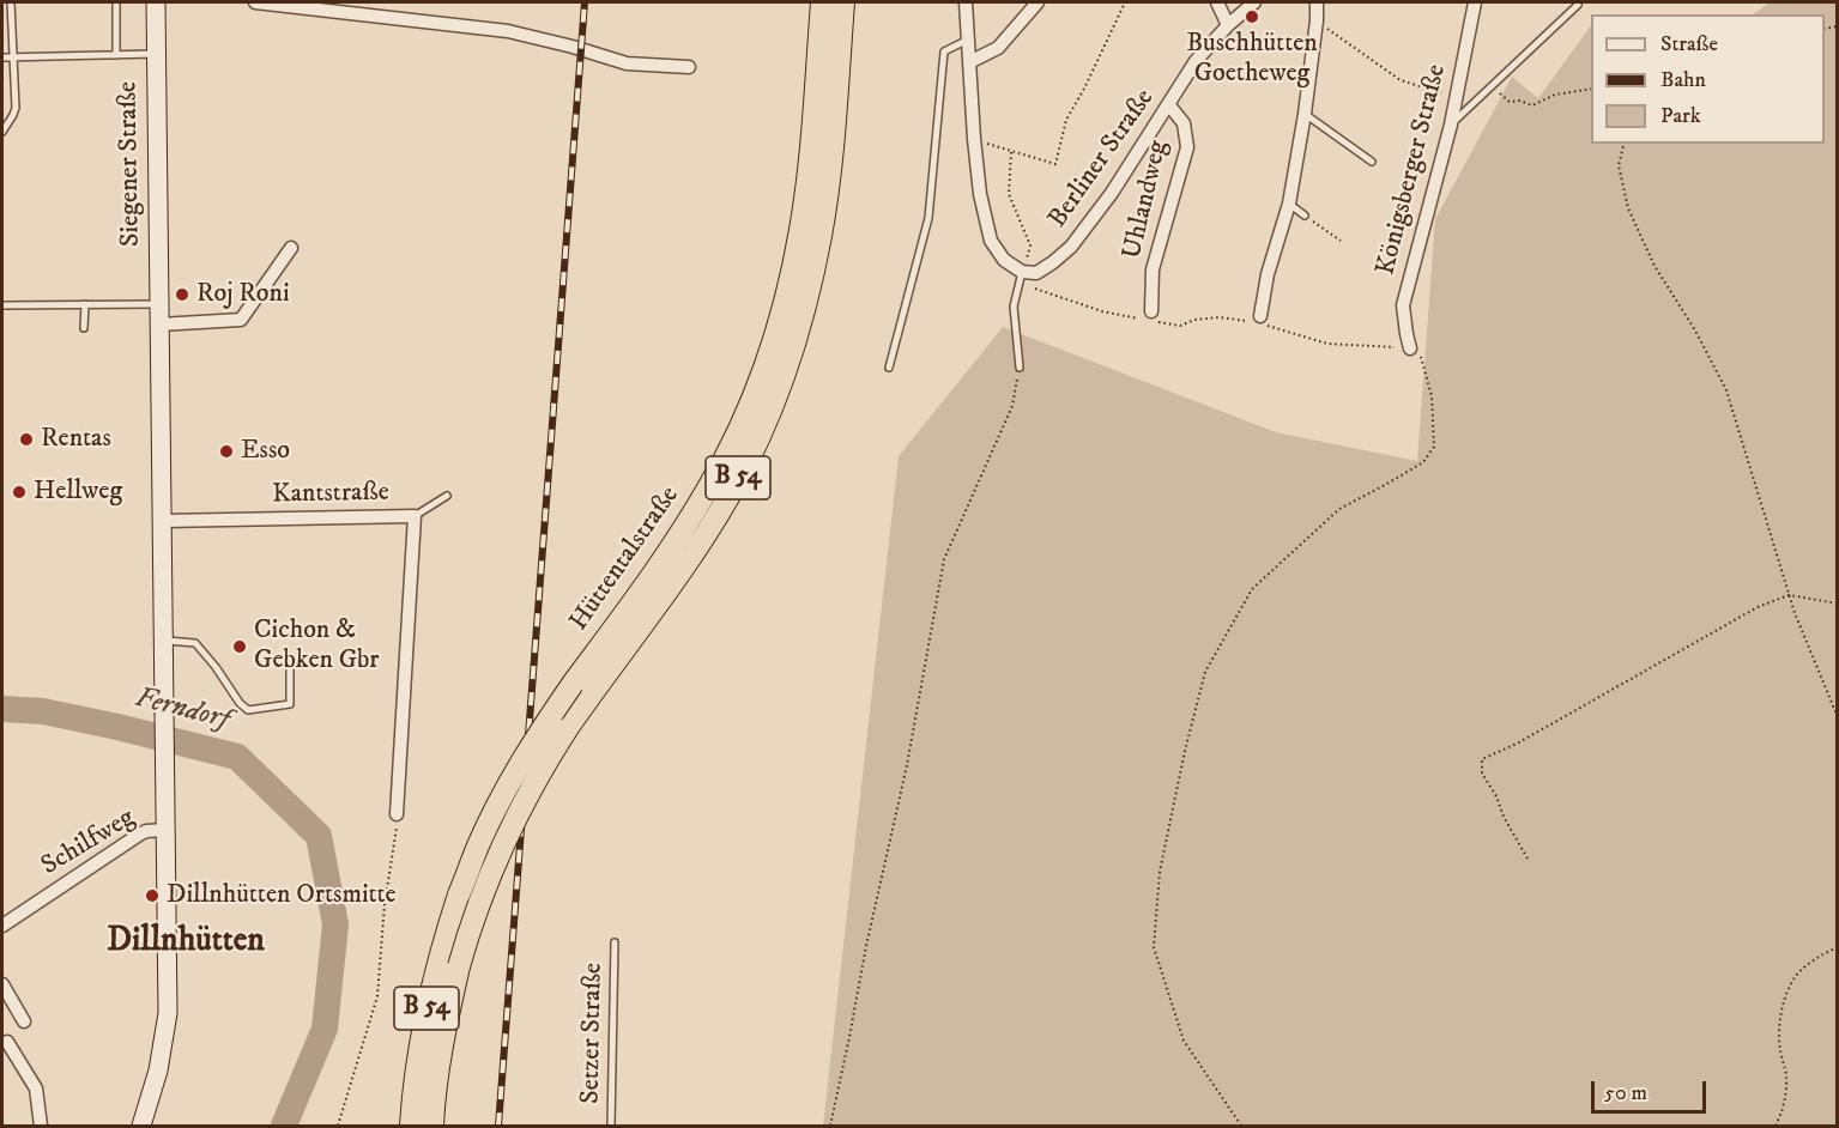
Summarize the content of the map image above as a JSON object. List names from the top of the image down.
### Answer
{
  "streets": {
    "highway": ["B 54", "Hüttentalstraße"],
    "main road": ["Siegener Straße"],
    "street": [
      "Berliner Straße",
      "Königsberger Straße",
      "Uhlandweg",
      "Kantstraße",
      "Schilfweg"
    ],
    "lane": ["Setzer Straße"]
  },
  "crossings": [
    ["Berliner Straße", "Uhlandweg"],
    ["Siegener Straße", "Kantstraße"],
    ["Siegener Straße", "Schilfweg"]
  ],
  "districts": ["Dillnhütten"],
  "water": ["Ferndorf"],
  "places": [
    "Buschhütten Goetheweg",
    "Roj Roni",
    "Rentas",
    "Esso",
    "Hellweg",
    "Cichon & Gebken Gbr",
    "Dillnhütten Ortsmitte"
  ],
  "legend": ["Straße", "Bahn", "Park"],
  "scale_bar": "50 m"
}
